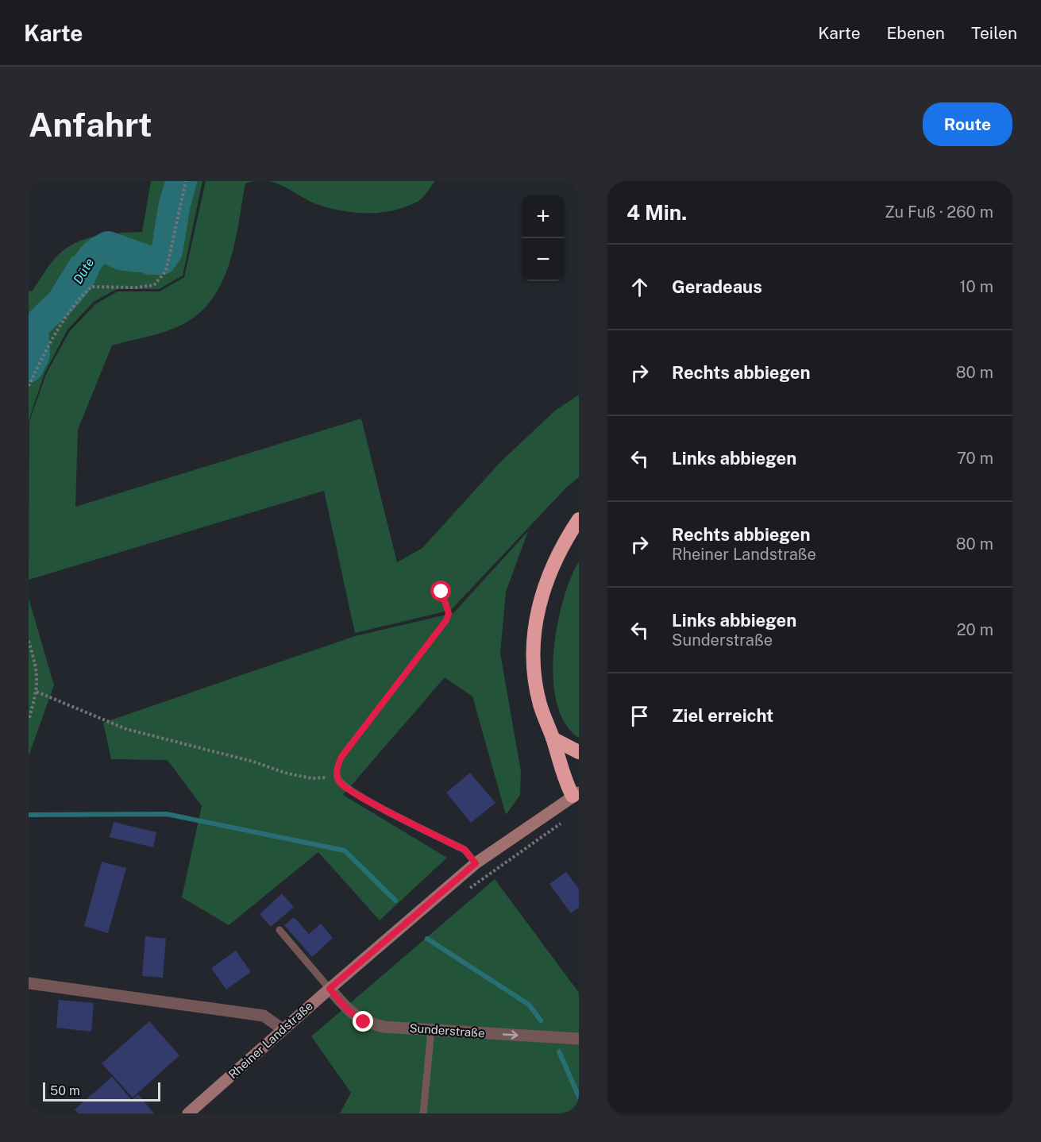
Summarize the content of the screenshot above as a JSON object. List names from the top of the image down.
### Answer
{
  "streets": {
    "main road": ["Rheiner Landstraße"],
    "street": ["Sunderstraße"]
  },
  "crossings": [
    ["Sunderstraße", "Rheiner Landstraße"]
  ],
  "one_way": ["Sunderstraße"],
  "water": ["Düte"],
  "scale_bar": "50 m",
  "page": {
    "header": "Karte",
    "nav": ["Karte", "Ebenen", "Teilen"],
    "buttons": "Route",
    "title": "Anfahrt",
    "heading": ["4 Min.", "Zu Fuß · 260 m"],
    "map_buttons": ["+", "−"],
    "list": [
      ["Geradeaus", "10 m"],
      ["Rechts abbiegen", "80 m"],
      ["Links abbiegen", "70 m"],
      ["Rechts abbiegen", "Rheiner Landstraße", "80 m"],
      ["Links abbiegen", "Sunderstraße", "20 m"],
      "Ziel erreicht"
    ],
    "scale": "50 m"
  }
}
